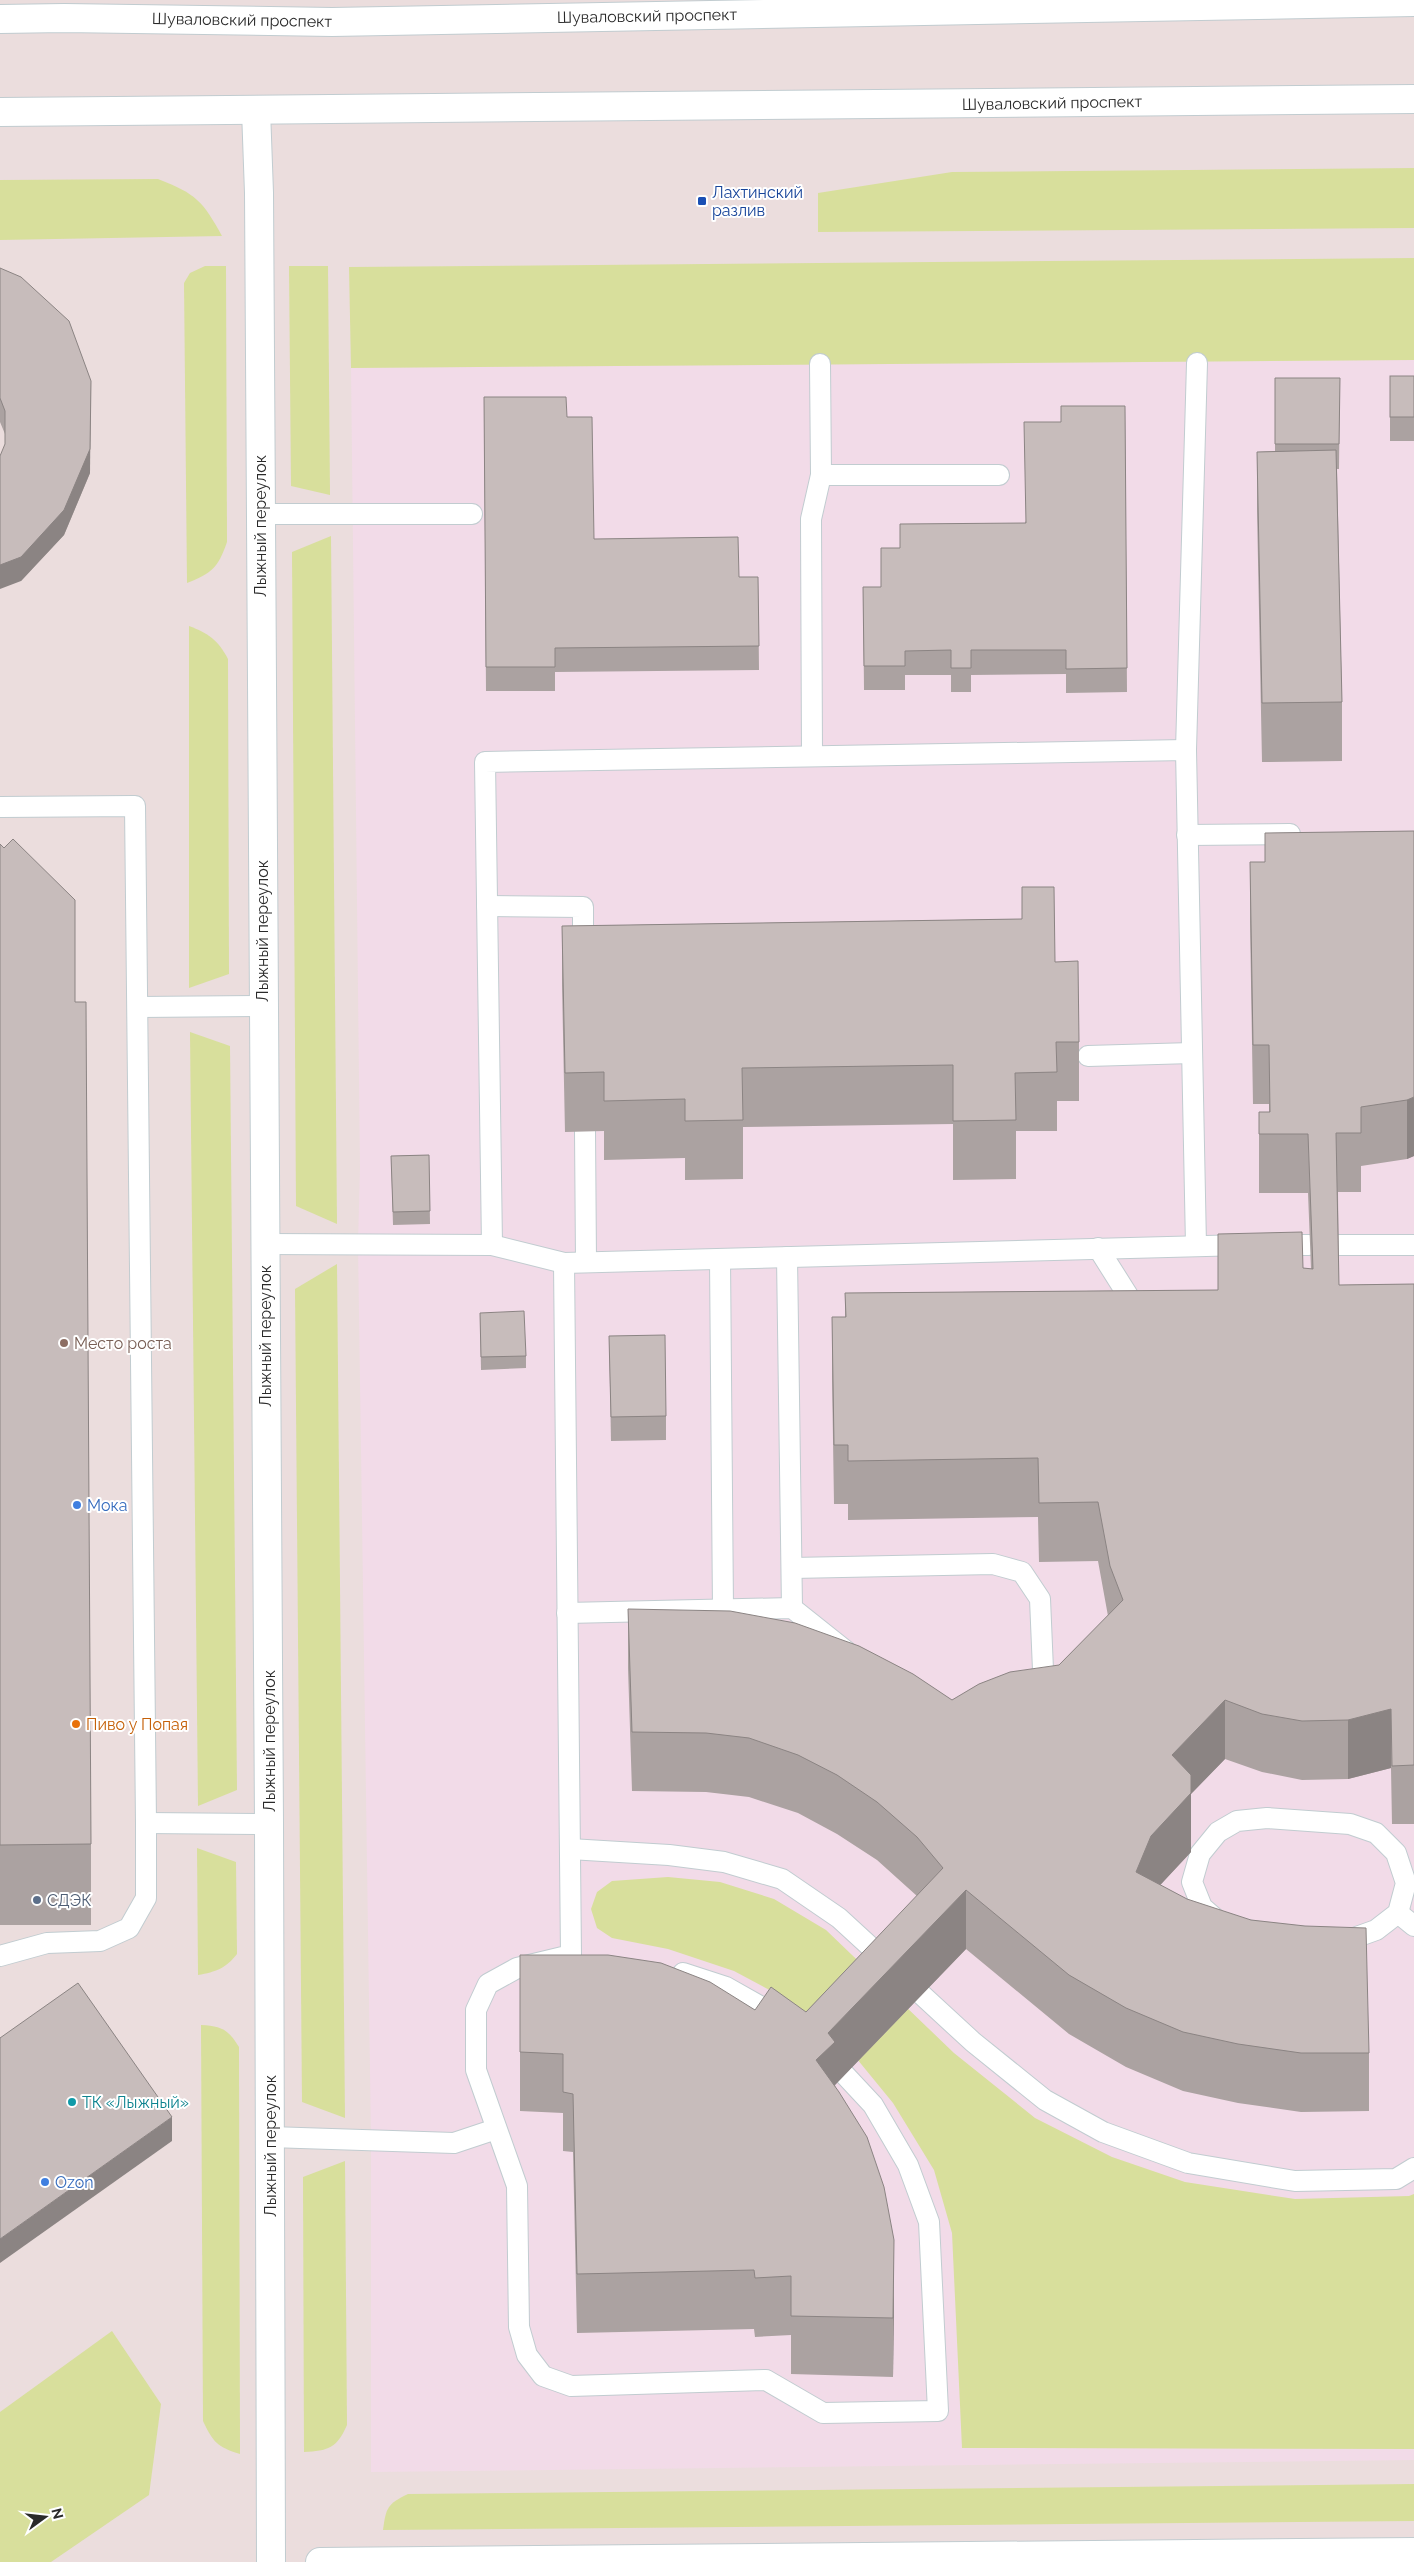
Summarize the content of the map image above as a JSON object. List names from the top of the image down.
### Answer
{
  "streets": {
    "street": ["Шуваловский проспект", "Лыжный переулок"]
  },
  "crossings": [
    ["Шуваловский проспект", "Лыжный переулок"]
  ],
  "places": {
    "transit": ["Лахтинский разлив"],
    "other": [
      "Место роста",
      "Мока",
      "Пиво у Попая",
      "СДЭК",
      "ТК «Лыжный»",
      "Ozon"
    ]
  },
  "north": "right"
}
